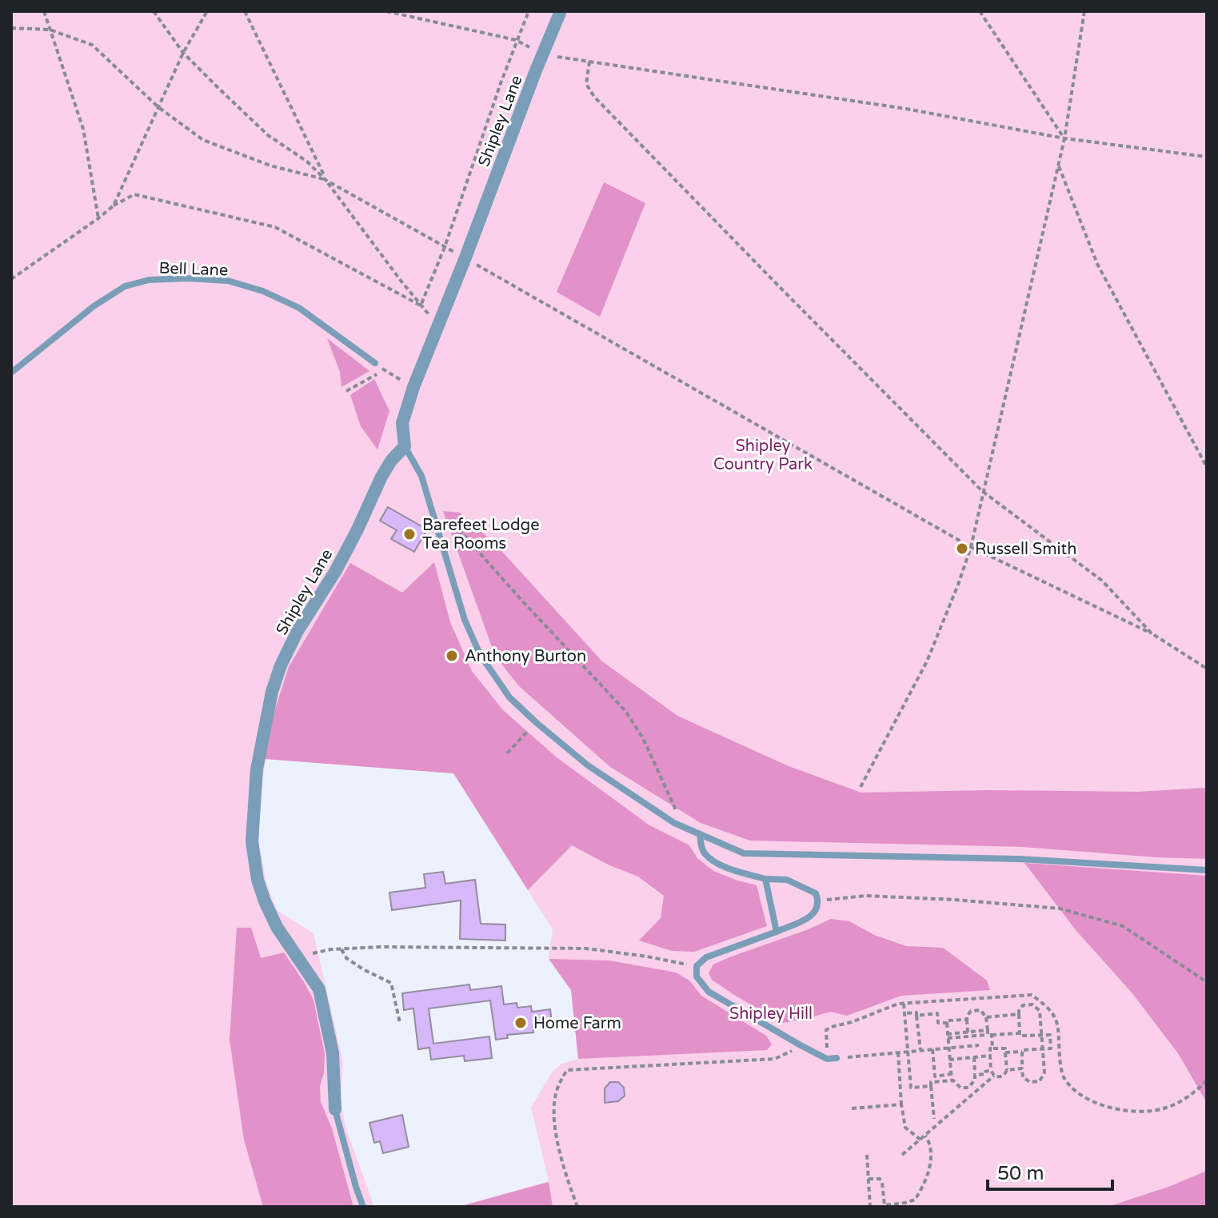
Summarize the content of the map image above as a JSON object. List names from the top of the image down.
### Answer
{
  "streets": {
    "street": ["Shipley Lane"],
    "lane": ["Bell Lane"]
  },
  "parks": ["Shipley Country Park", "Shipley Hill"],
  "places": [
    "Barefeet Lodge Tea Rooms",
    "Russell Smith",
    "Anthony Burton",
    "Home Farm"
  ],
  "scale_bar": "50 m"
}
